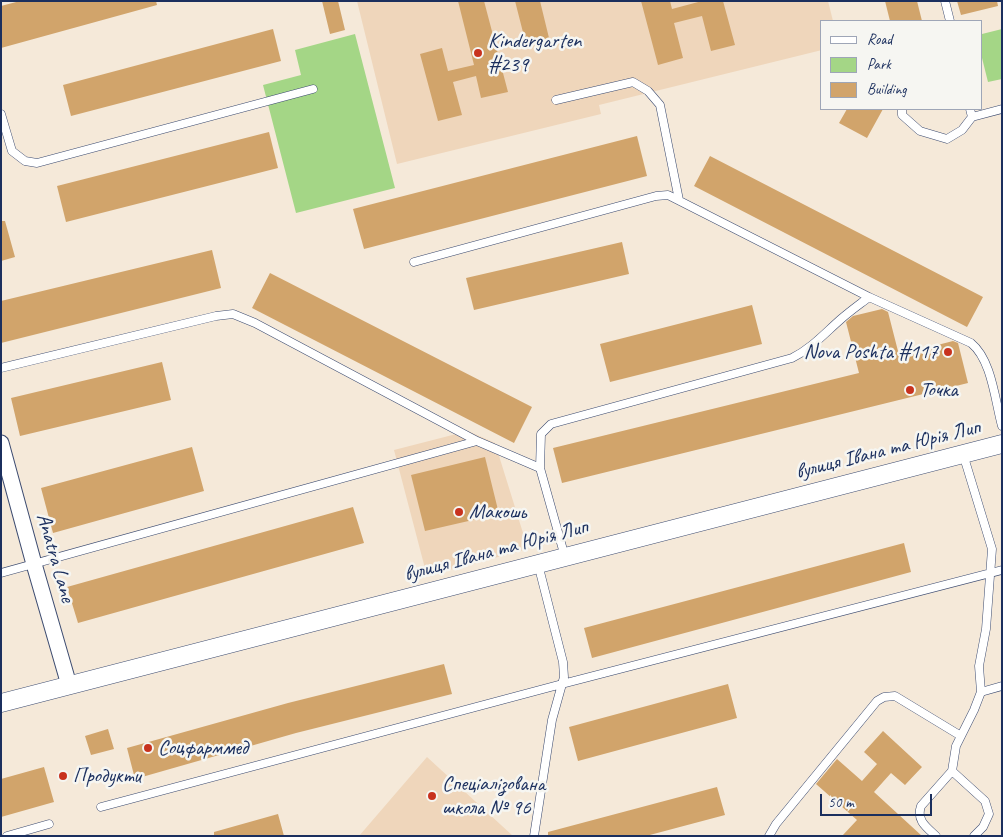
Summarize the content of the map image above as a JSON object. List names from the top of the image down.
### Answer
{
  "streets": {
    "street": ["вулиця Івана та Юрія Лип", "Anatra Lane"]
  },
  "crossings": [
    ["вулиця Івана та Юрія Лип", "Anatra Lane"]
  ],
  "places": [
    "Kindergarten #239",
    "Nova Poshta #117",
    "Точка",
    "Макошь",
    "Соцфарммед",
    "Продукти",
    "Спеціалізована школа № 96"
  ],
  "legend": ["Road", "Park", "Building"],
  "scale_bar": "50 m"
}
